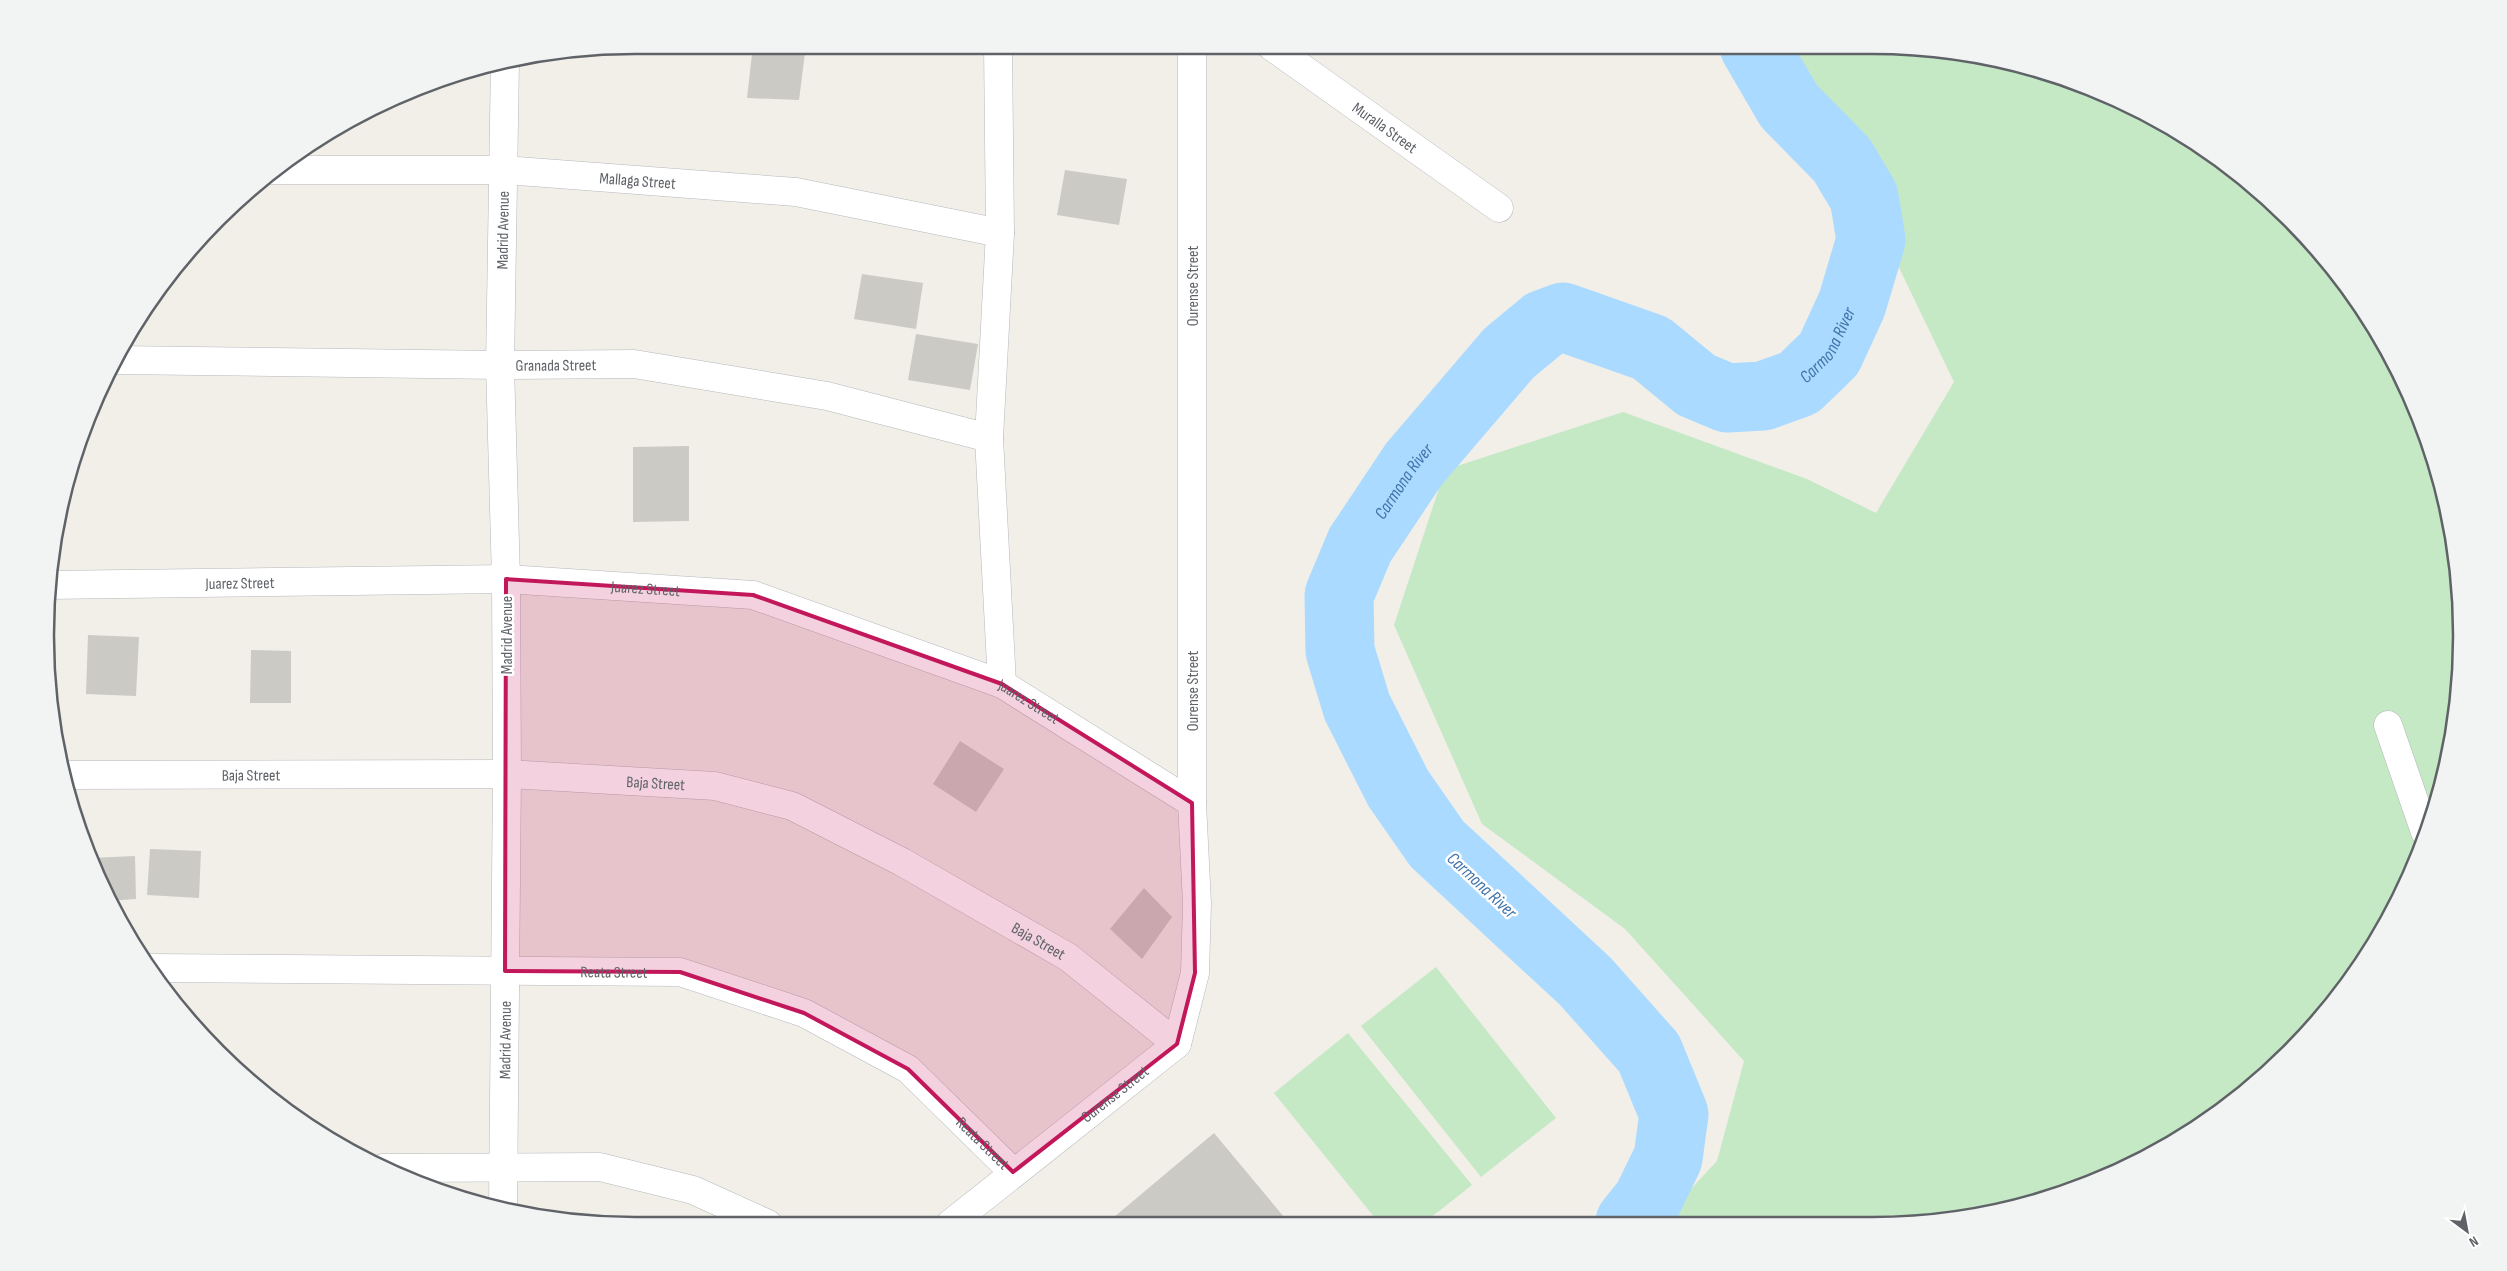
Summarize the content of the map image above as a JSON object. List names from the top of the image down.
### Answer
{
  "streets": {
    "street": [
      "Muralla Street",
      "Mallaga Street",
      "Madrid Avenue",
      "Ourense Street",
      "Granada Street",
      "Juarez Street",
      "Baja Street",
      "Reata Street"
    ]
  },
  "crossings": [
    ["Mallaga Street", "Madrid Avenue"],
    ["Madrid Avenue", "Granada Street"],
    ["Madrid Avenue", "Juarez Street"],
    ["Madrid Avenue", "Baja Street"],
    ["Madrid Avenue", "Reata Street"],
    ["Ourense Street", "Juarez Street"],
    ["Ourense Street", "Baja Street"],
    ["Ourense Street", "Reata Street"]
  ],
  "water": ["Carmona River"],
  "north": "bottom right"
}
